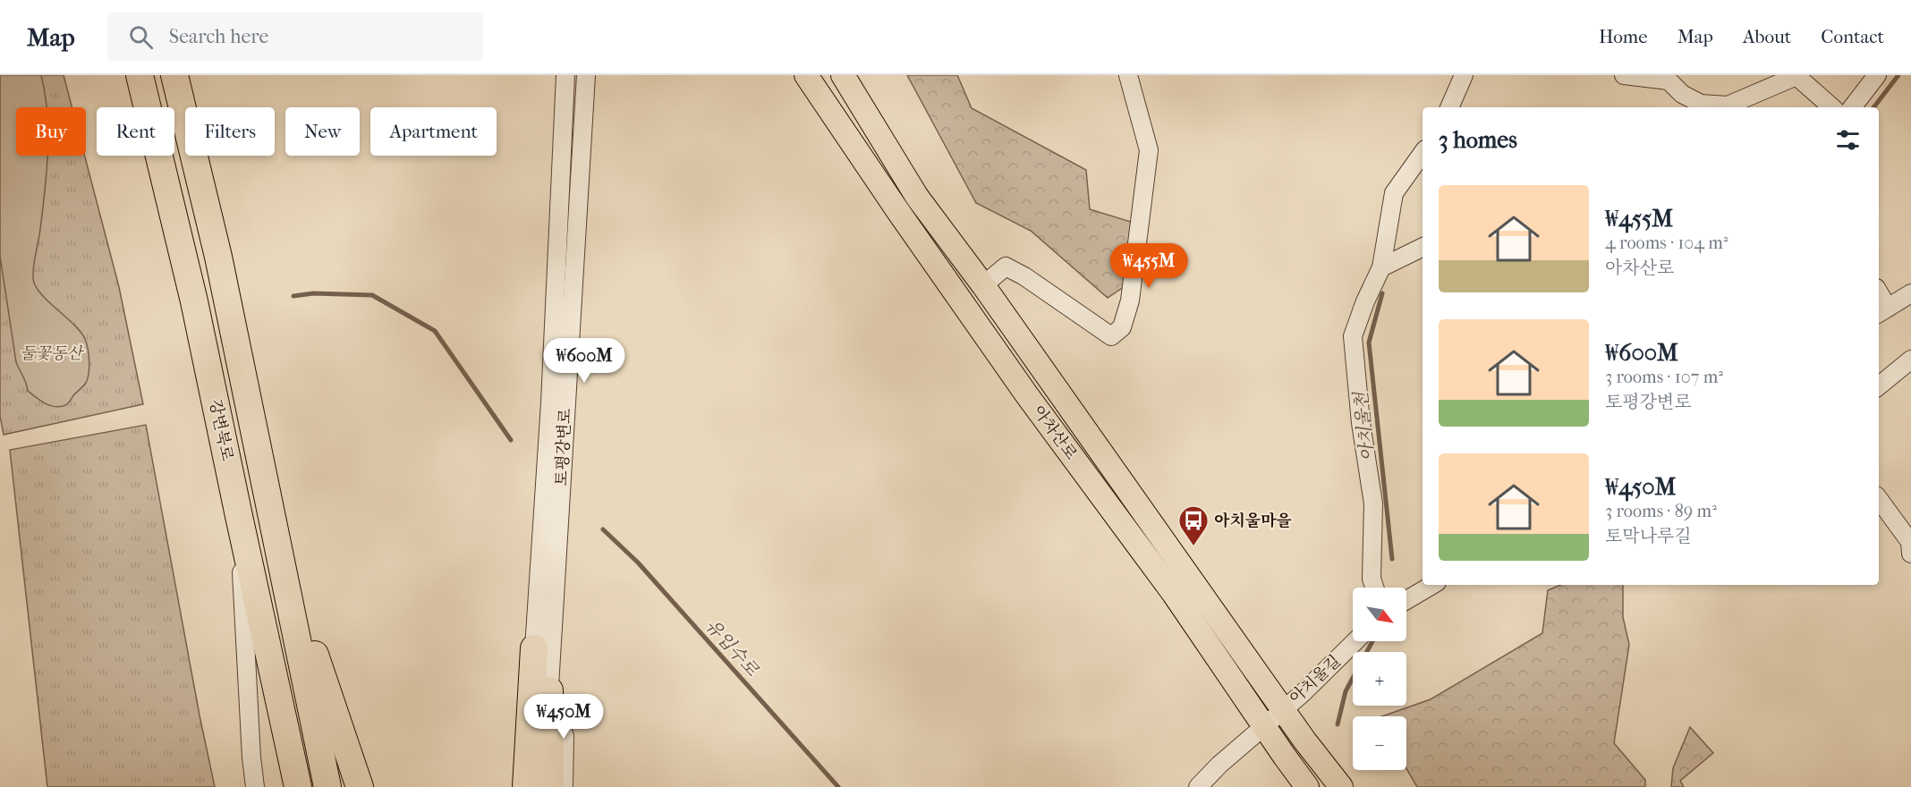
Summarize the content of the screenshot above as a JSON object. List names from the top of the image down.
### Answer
{
  "streets": {
    "highway": ["강변북로"],
    "main road": ["아차산로"],
    "street": ["토평강변로", "아치울길"]
  },
  "crossings": [
    ["아차산로", "아치울길"]
  ],
  "water": ["아치울천", "유입수로"],
  "parks": ["둘꽃동산"],
  "places": {
    "bus stop": ["아치울마을"]
  },
  "north": "bottom right",
  "page": {
    "header": "Map",
    "search": "Search here",
    "nav": [
      "Home",
      "Map",
      "About",
      "Contact"
    ],
    "chip": [
      "Buy",
      "Rent",
      "Filters",
      "New",
      "Apartment"
    ],
    "heading": "3 homes",
    "list": [
      {
        "name": "₩455M",
        "note": "4 rooms · 104 m² · 아차산로"
      },
      {
        "name": "₩600M",
        "note": "3 rooms · 107 m² · 토평강변로"
      },
      {
        "name": "₩450M",
        "note": "3 rooms · 89 m² · 토막나루길"
      }
    ],
    "price": ["₩455M", "₩600M", "₩450M"],
    "map_buttons": ["+", "−"]
  }
}
